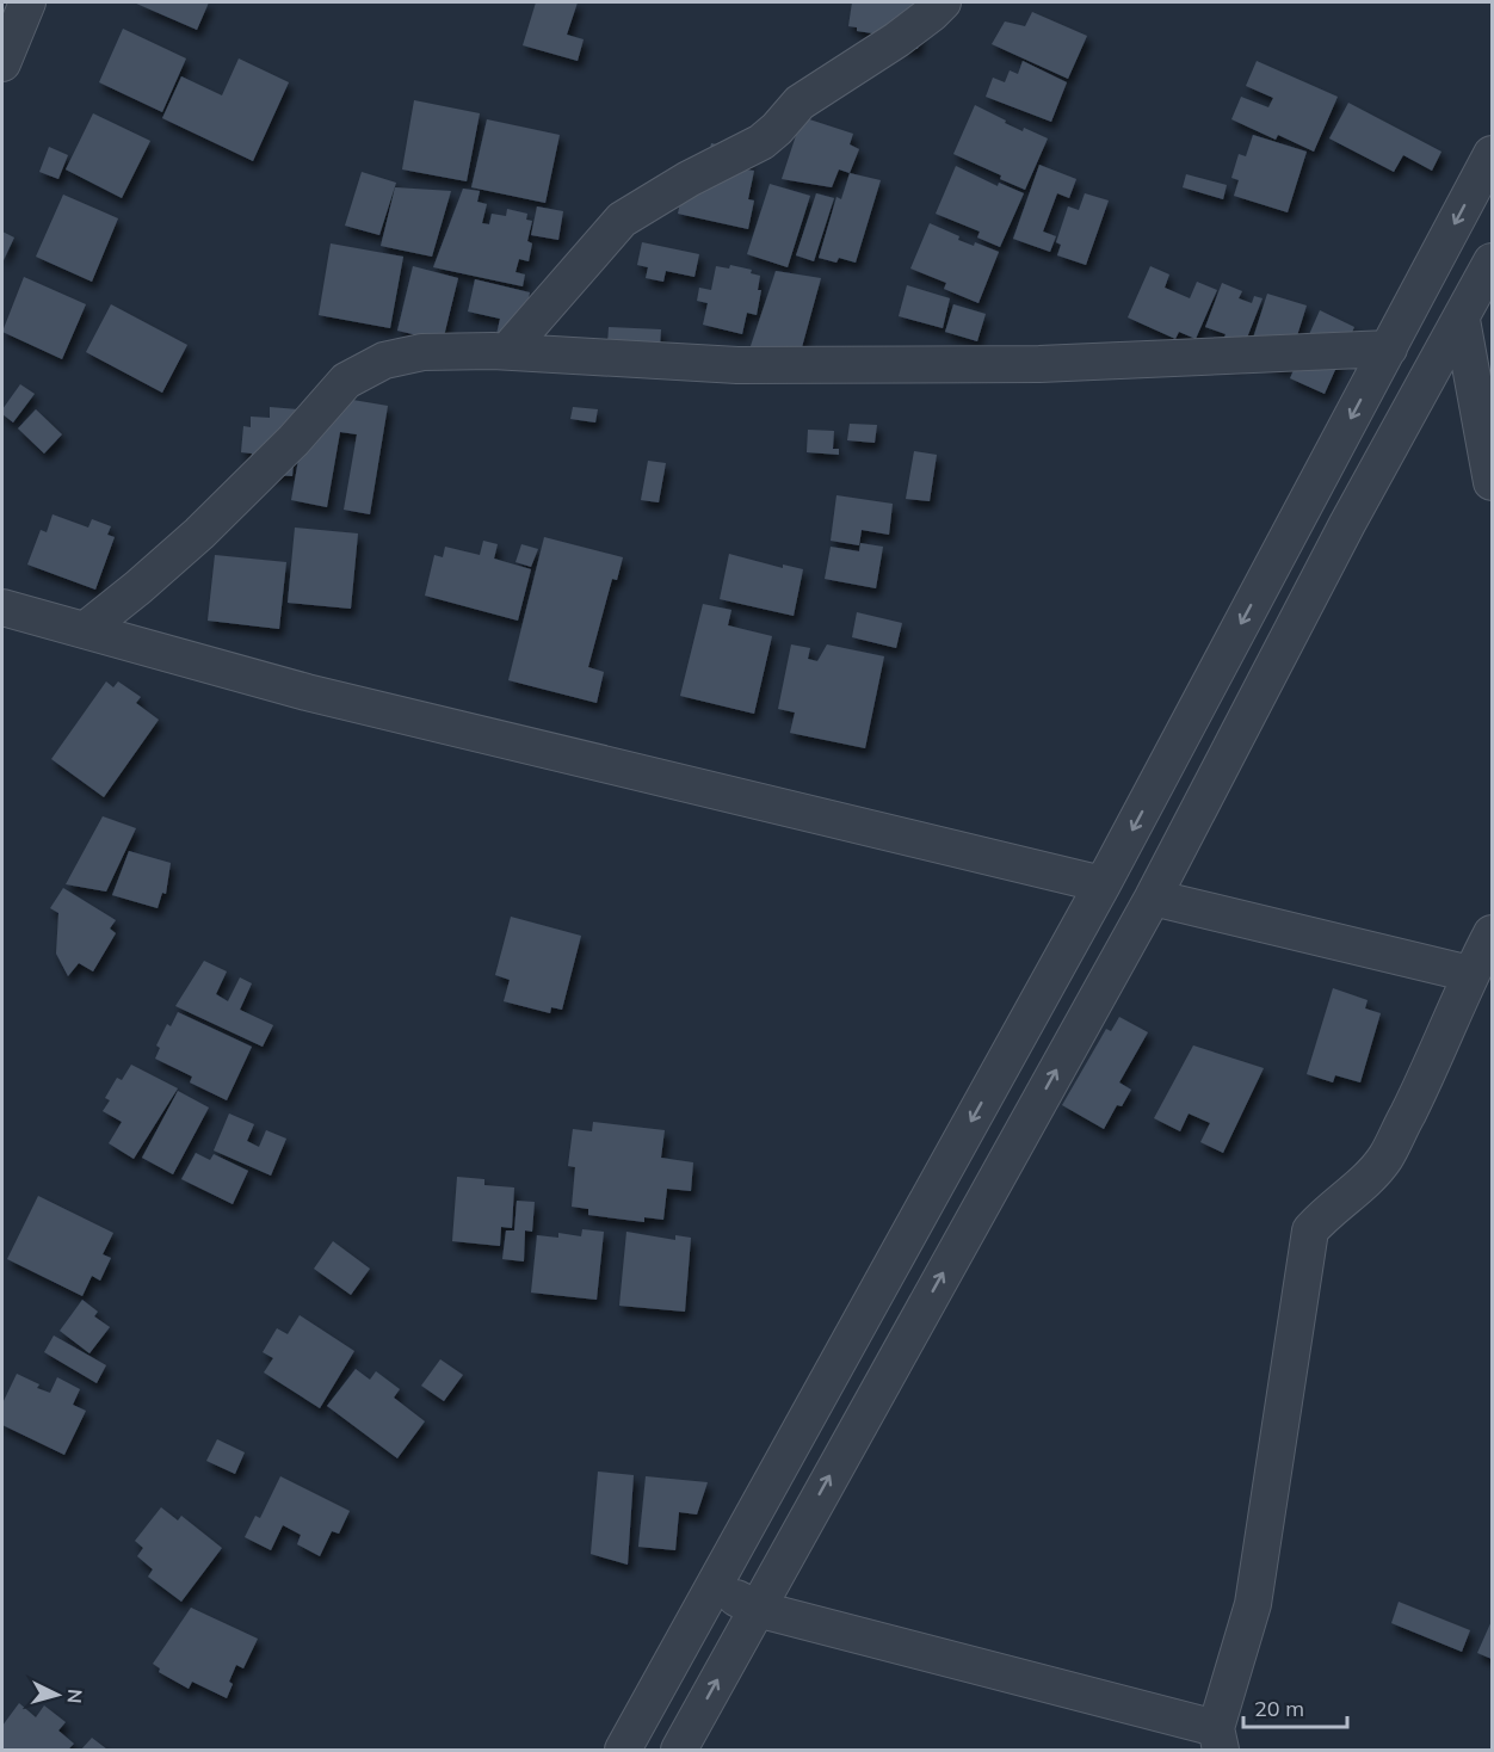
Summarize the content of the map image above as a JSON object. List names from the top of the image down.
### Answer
{
  "scale_bar": "20 m",
  "north": "right"
}
